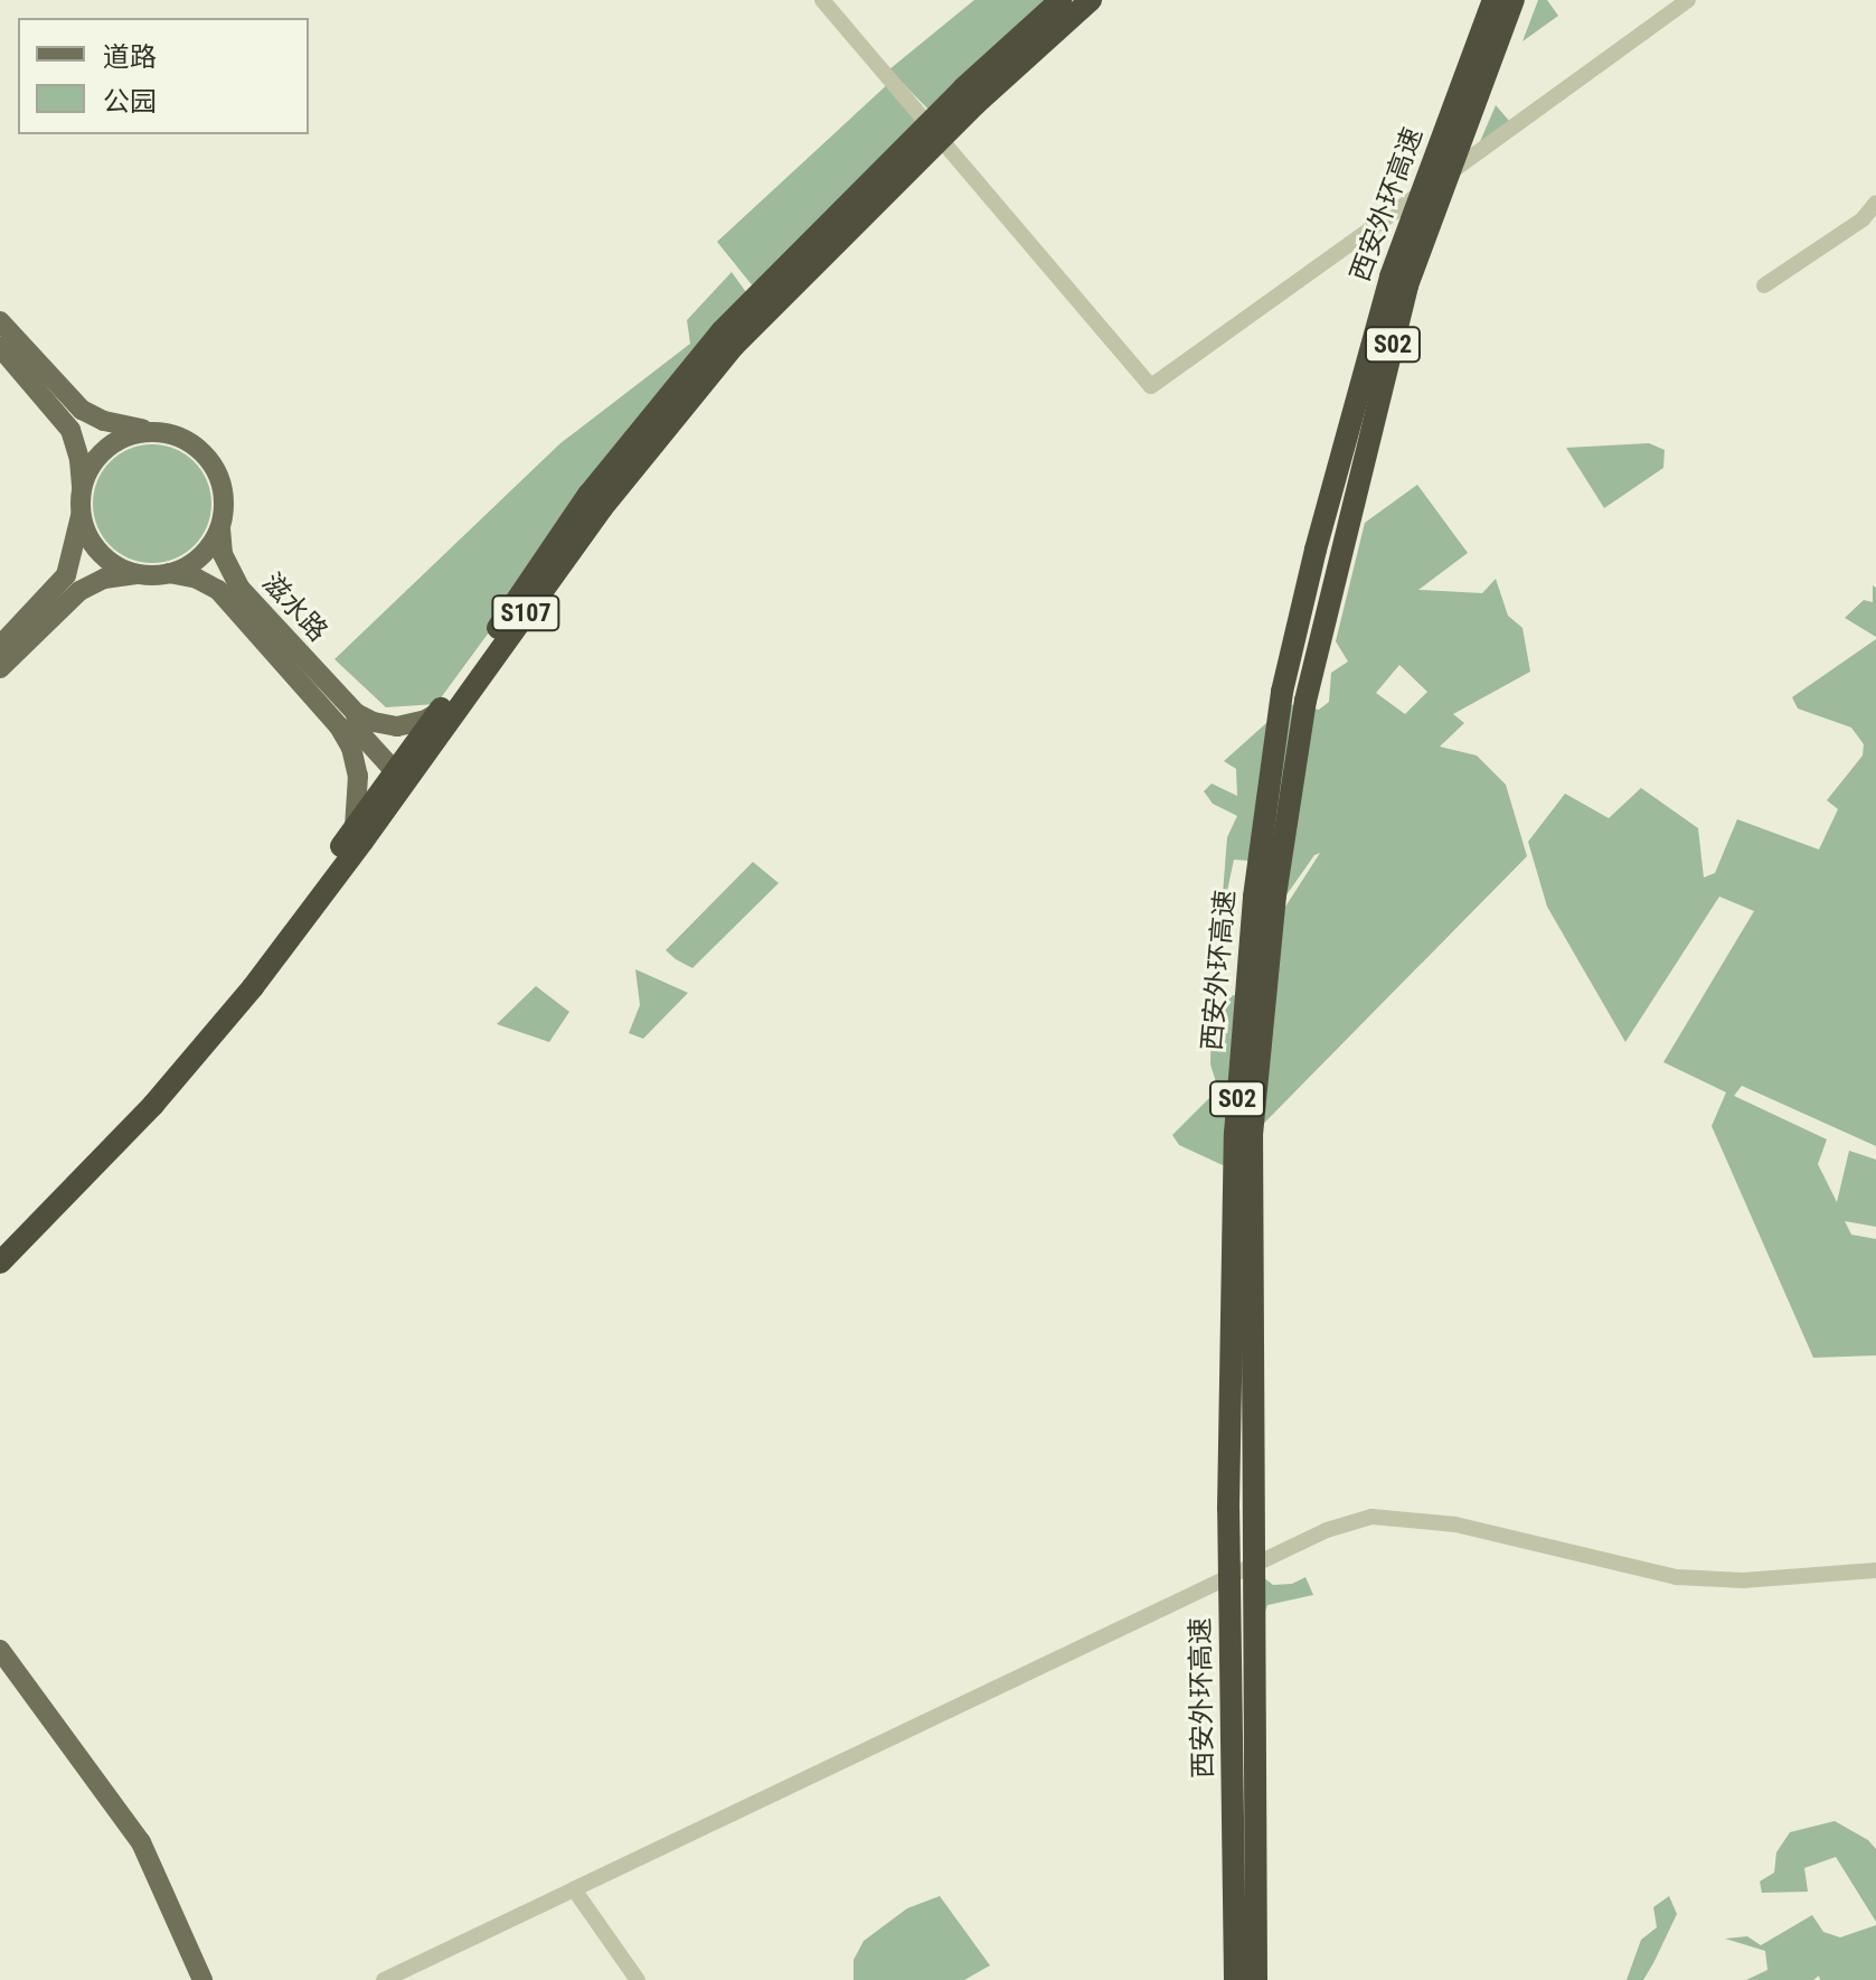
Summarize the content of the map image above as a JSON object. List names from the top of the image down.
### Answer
{
  "streets": {
    "highway": ["西安外环高速", "S02", "S107"],
    "main road": ["滋水路"]
  },
  "legend": ["道路", "公园"]
}
